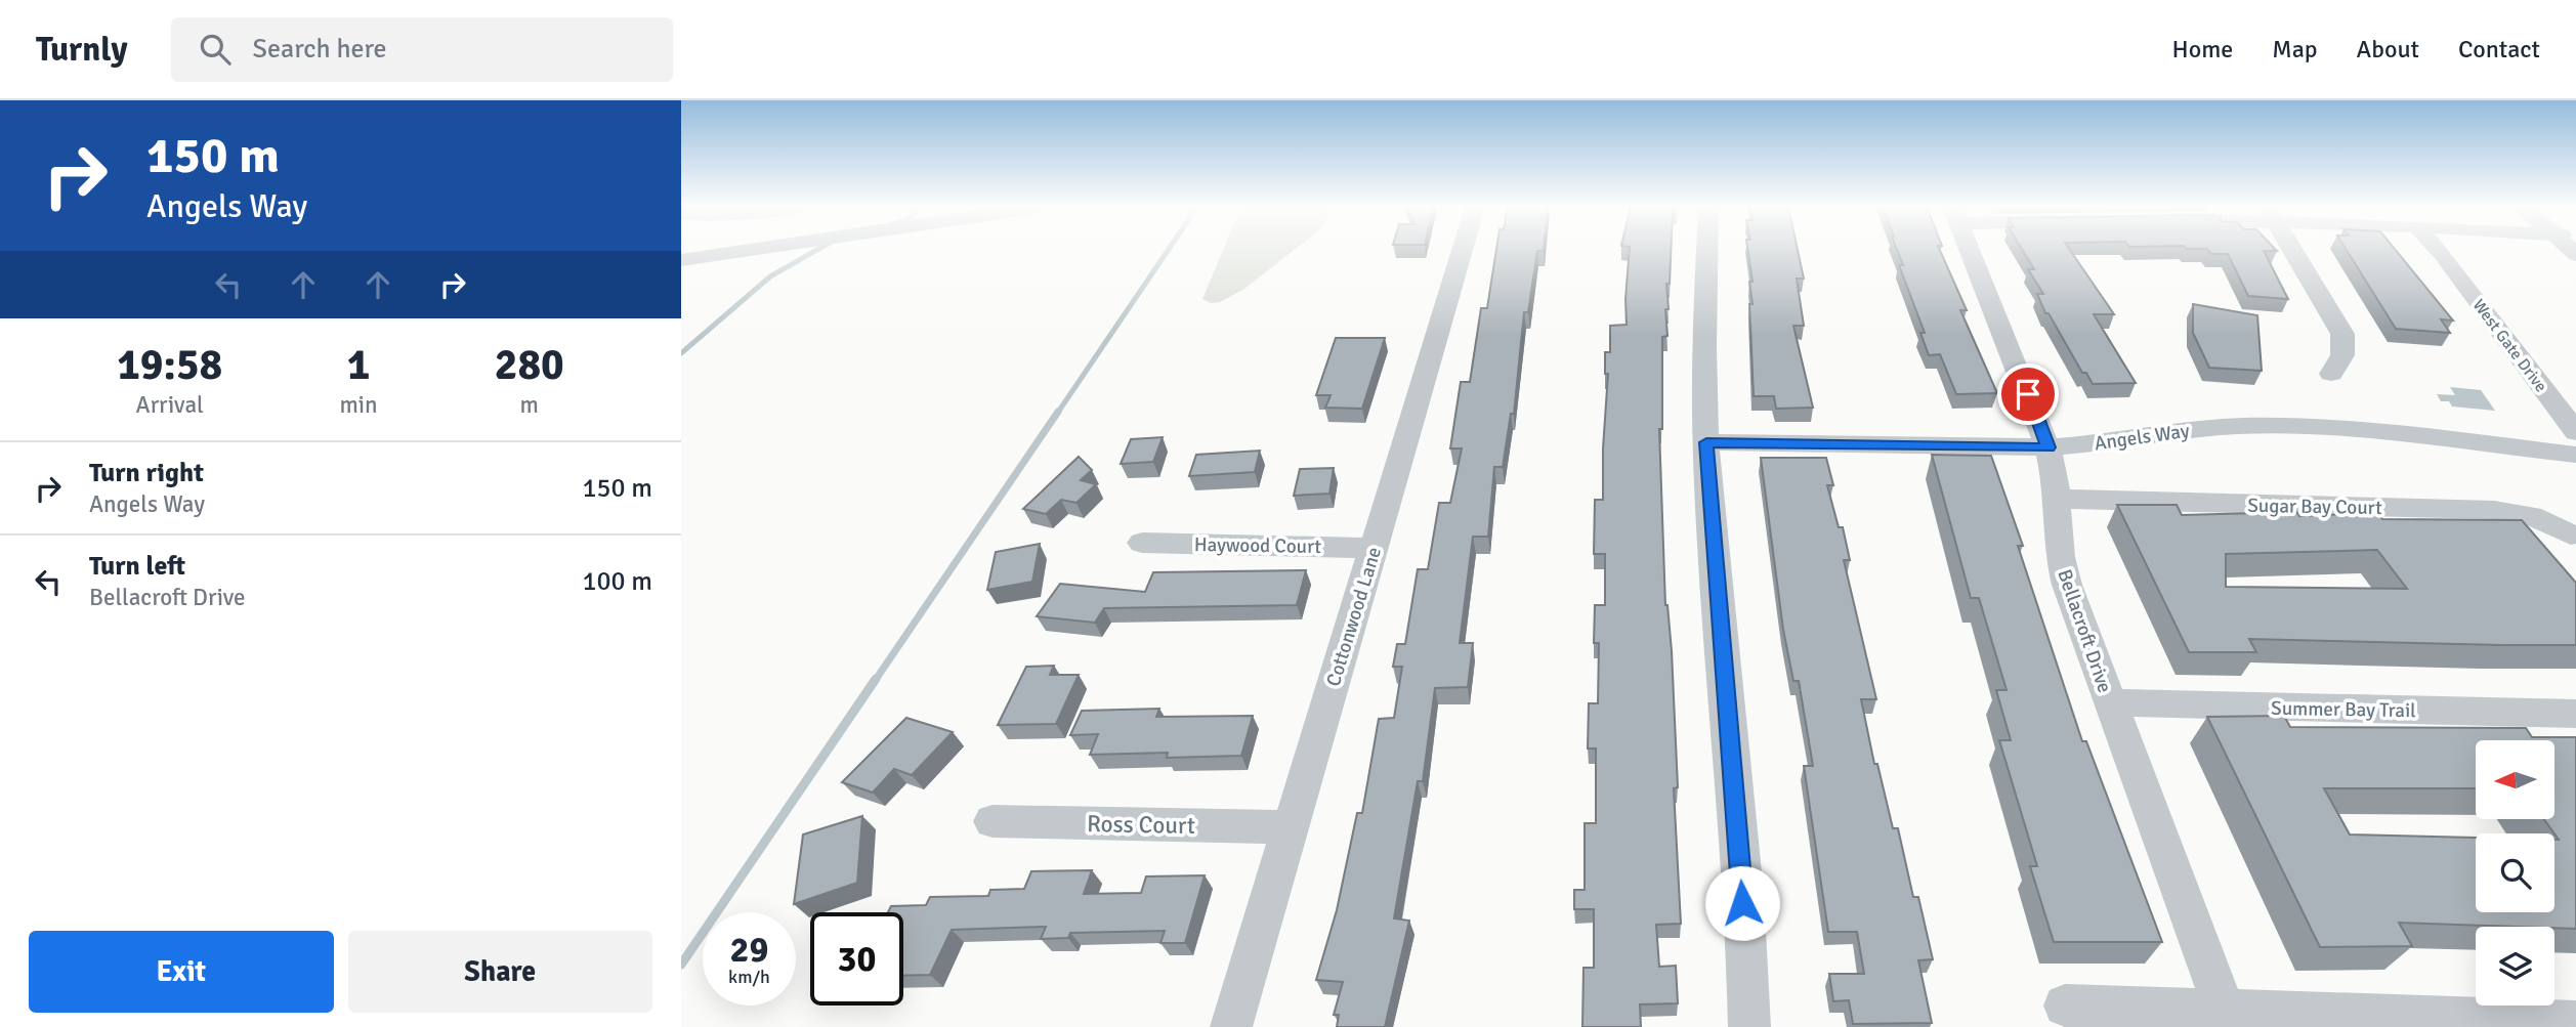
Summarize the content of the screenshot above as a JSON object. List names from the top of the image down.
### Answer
{
  "streets": {
    "street": [
      "West Gate Drive",
      "Angels Way",
      "Sugar Bay Court",
      "Haywood Court",
      "Cottonwood Lane",
      "Bellacroft Drive",
      "Summer Bay Trail",
      "Ross Court"
    ]
  },
  "crossings": [
    ["Angels Way", "Bellacroft Drive"],
    ["Sugar Bay Court", "Bellacroft Drive"],
    ["Haywood Court", "Cottonwood Lane"],
    ["Cottonwood Lane", "Ross Court"],
    ["Bellacroft Drive", "Summer Bay Trail"]
  ],
  "north": "left",
  "page": {
    "header": "Turnly",
    "search": "Search here",
    "nav": [
      "Home",
      "Map",
      "About",
      "Contact"
    ],
    "turn": ["150 m", "Angels Way"],
    "eta": [
      "19:58",
      "Arrival",
      "1",
      "min",
      "280",
      "m"
    ],
    "list": [
      {
        "name": "Turn right",
        "note": "Angels Way",
        "value": "150 m"
      },
      {
        "name": "Turn left",
        "note": "Bellacroft Drive",
        "value": "100 m"
      }
    ],
    "speed": "29 km/h",
    "limit": "30",
    "buttons": ["Exit", "Share"]
  }
}
